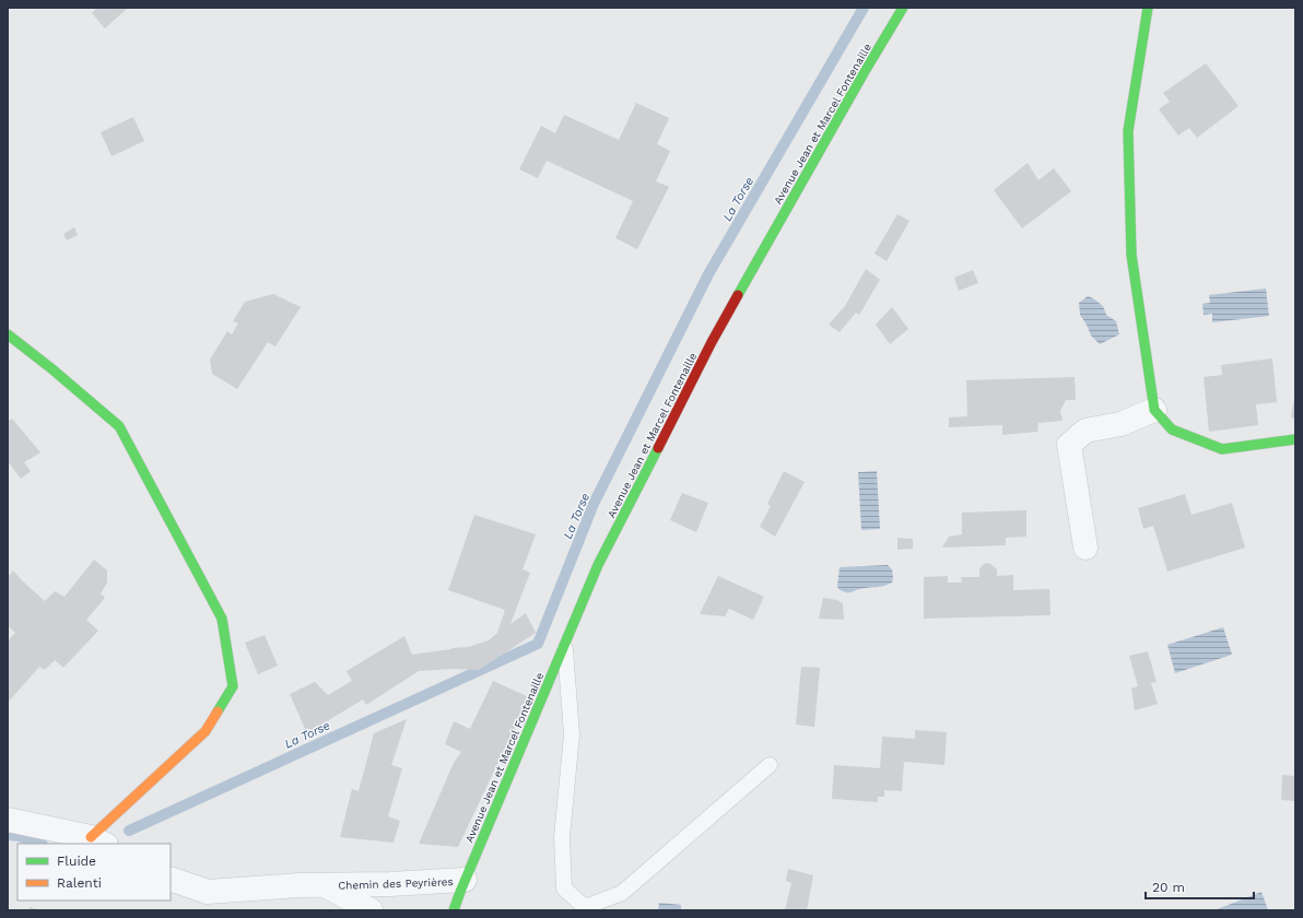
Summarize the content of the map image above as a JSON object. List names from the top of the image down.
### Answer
{
  "streets": {
    "street": ["Avenue Jean et Marcel Fontenaille", "Chemin des Peyrières"]
  },
  "crossings": [
    ["Avenue Jean et Marcel Fontenaille", "Chemin des Peyrières"]
  ],
  "water": ["La Torse"],
  "legend": ["Fluide", "Ralenti"],
  "scale_bar": "20 m"
}
